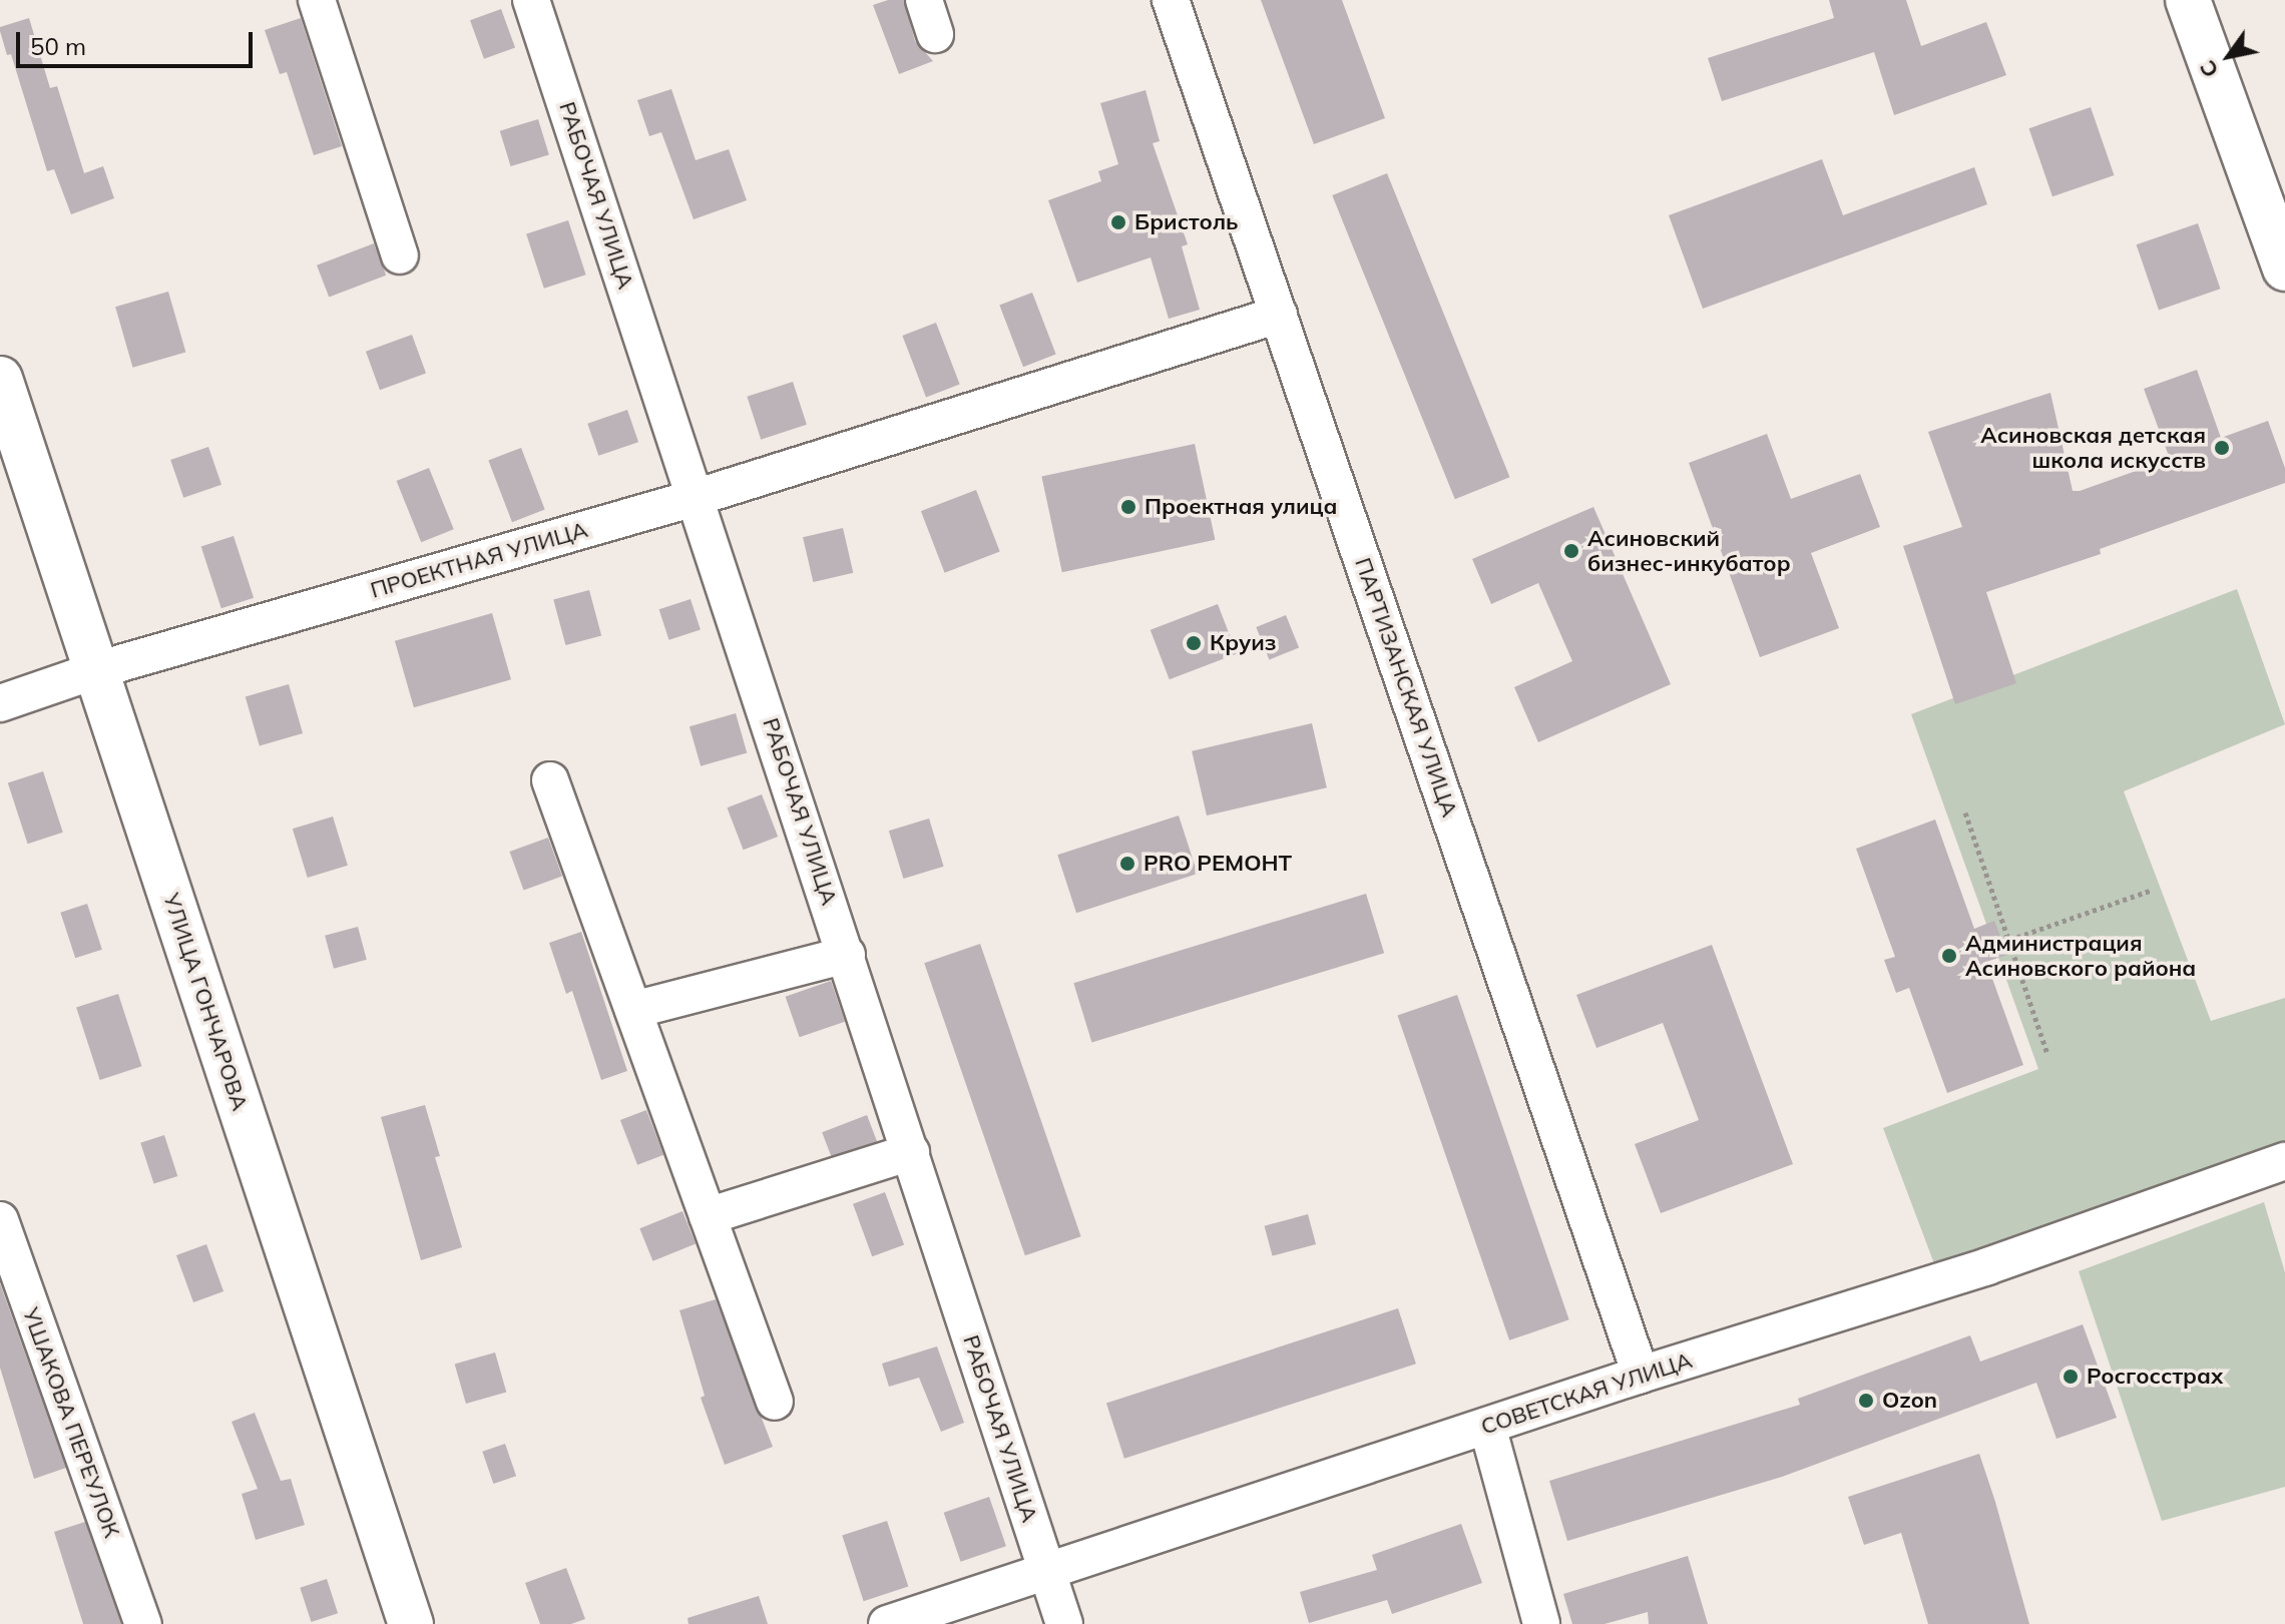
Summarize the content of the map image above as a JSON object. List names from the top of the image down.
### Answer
{
  "streets": {
    "street": [
      "РАБОЧАЯ УЛИЦА",
      "ПРОЕКТНАЯ УЛИЦА",
      "ПАРТИЗАНСКАЯ УЛИЦА",
      "УЛИЦА ГОНЧАРОВА",
      "СОВЕТСКАЯ УЛИЦА",
      "УШАКОВА ПЕРЕУЛОК"
    ]
  },
  "crossings": [
    ["РАБОЧАЯ УЛИЦА", "ПРОЕКТНАЯ УЛИЦА"],
    ["РАБОЧАЯ УЛИЦА", "СОВЕТСКАЯ УЛИЦА"],
    ["ПРОЕКТНАЯ УЛИЦА", "ПАРТИЗАНСКАЯ УЛИЦА"],
    ["ПРОЕКТНАЯ УЛИЦА", "УЛИЦА ГОНЧАРОВА"],
    ["ПАРТИЗАНСКАЯ УЛИЦА", "СОВЕТСКАЯ УЛИЦА"]
  ],
  "places": [
    "Бристоль",
    "Асиновская детская школа искусств",
    "Проектная улица",
    "Асиновский бизнес-инкубатор",
    "Круиз",
    "PRO РЕМОНТ",
    "Администрация Асиновского района",
    "Росгосстрах",
    "Ozon"
  ],
  "scale_bar": "50 m",
  "north": "bottom left"
}
